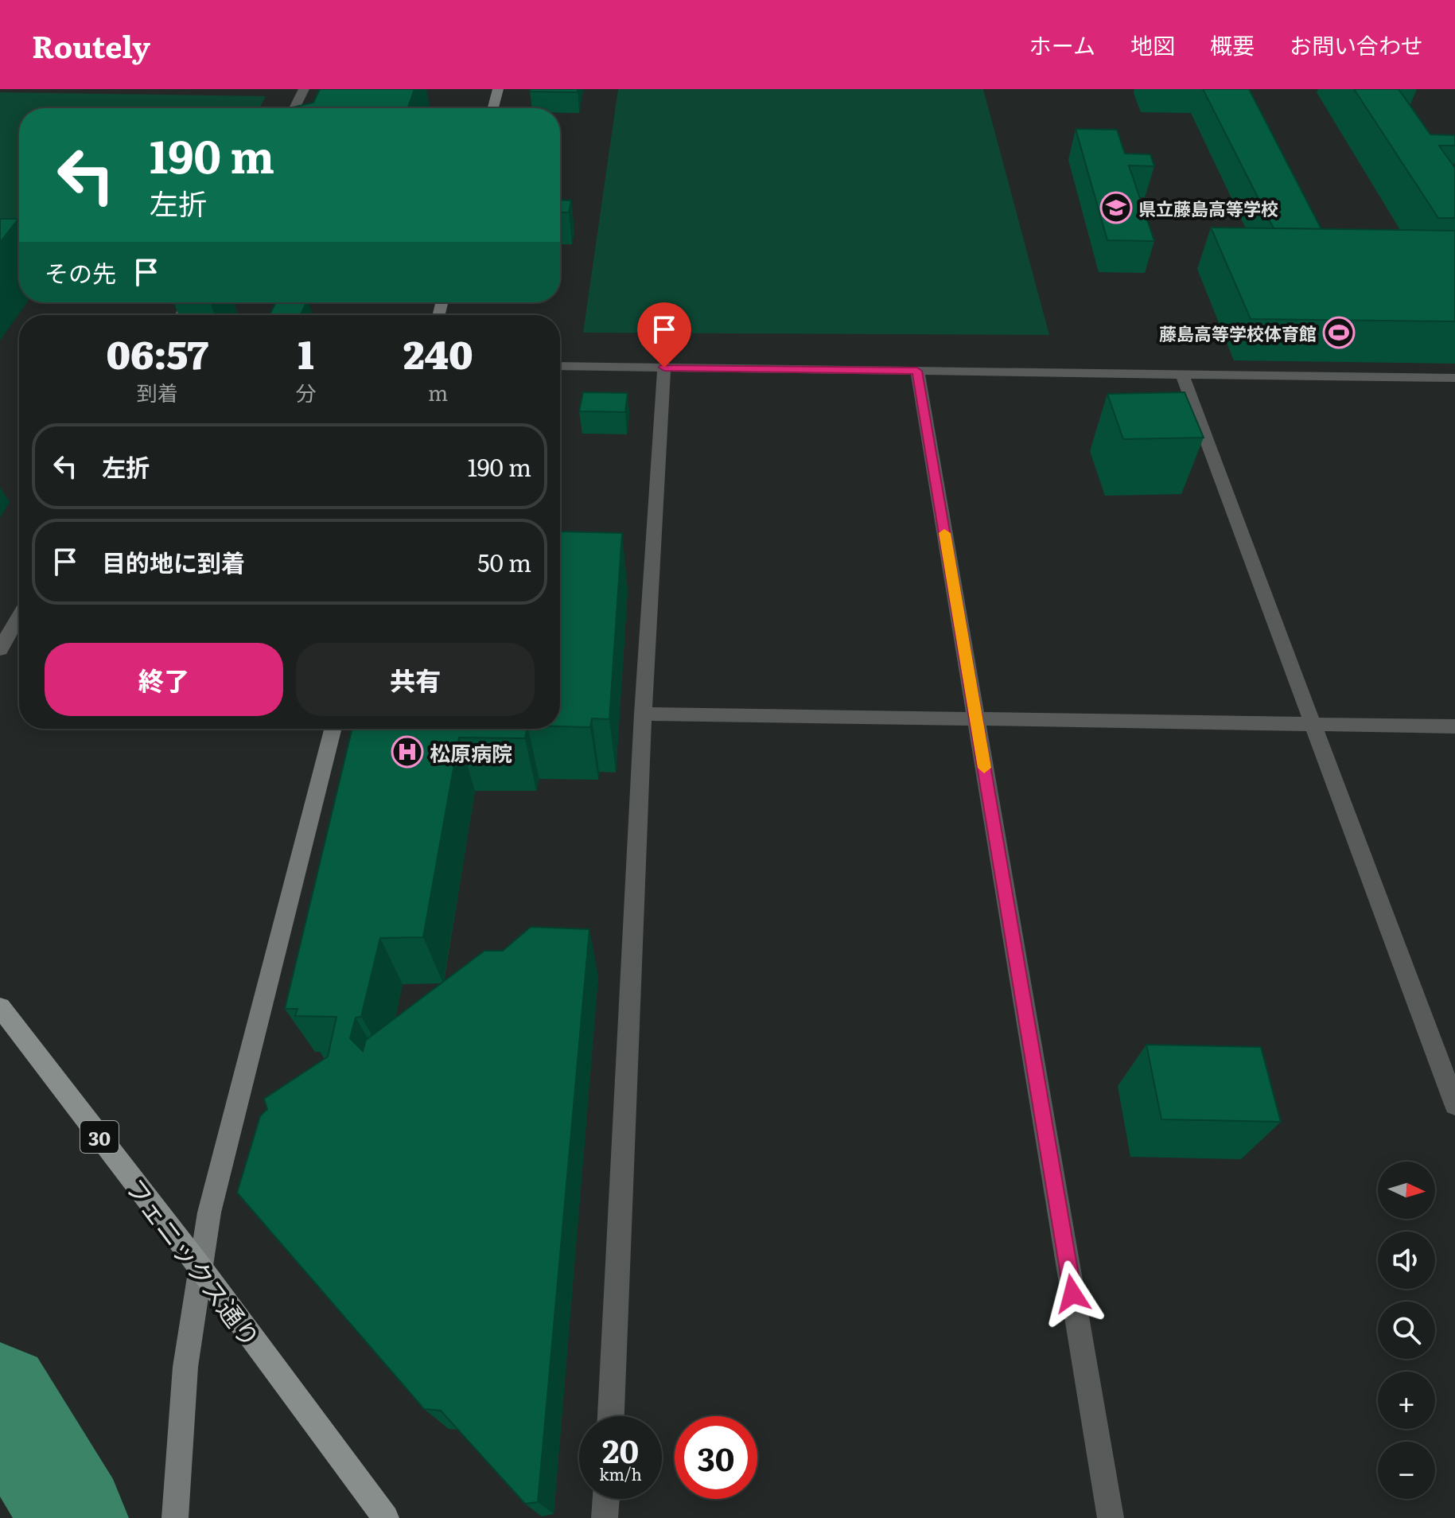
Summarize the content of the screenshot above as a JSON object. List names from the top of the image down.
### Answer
{
  "streets": {
    "main road": ["30", "フェニックス通り"]
  },
  "places": {
    "school or university": ["県立藤島高等学校"],
    "sports": ["藤島高等学校体育館"],
    "hospital": ["松原病院"]
  },
  "north": "right",
  "page": {
    "header": "Routely",
    "nav": [
      "ホーム",
      "地図",
      "概要",
      "お問い合わせ"
    ],
    "turn": ["190 m", "左折"],
    "then": "その先",
    "eta": [
      "06:57",
      "到着",
      "1",
      "分",
      "240",
      "m"
    ],
    "list": [
      {
        "name": "左折",
        "value": "190 m"
      },
      {
        "name": "目的地に到着",
        "value": "50 m"
      }
    ],
    "buttons": ["終了", "共有"],
    "map_buttons": ["+", "−"],
    "speed": "20 km/h",
    "limit": "30"
  }
}
